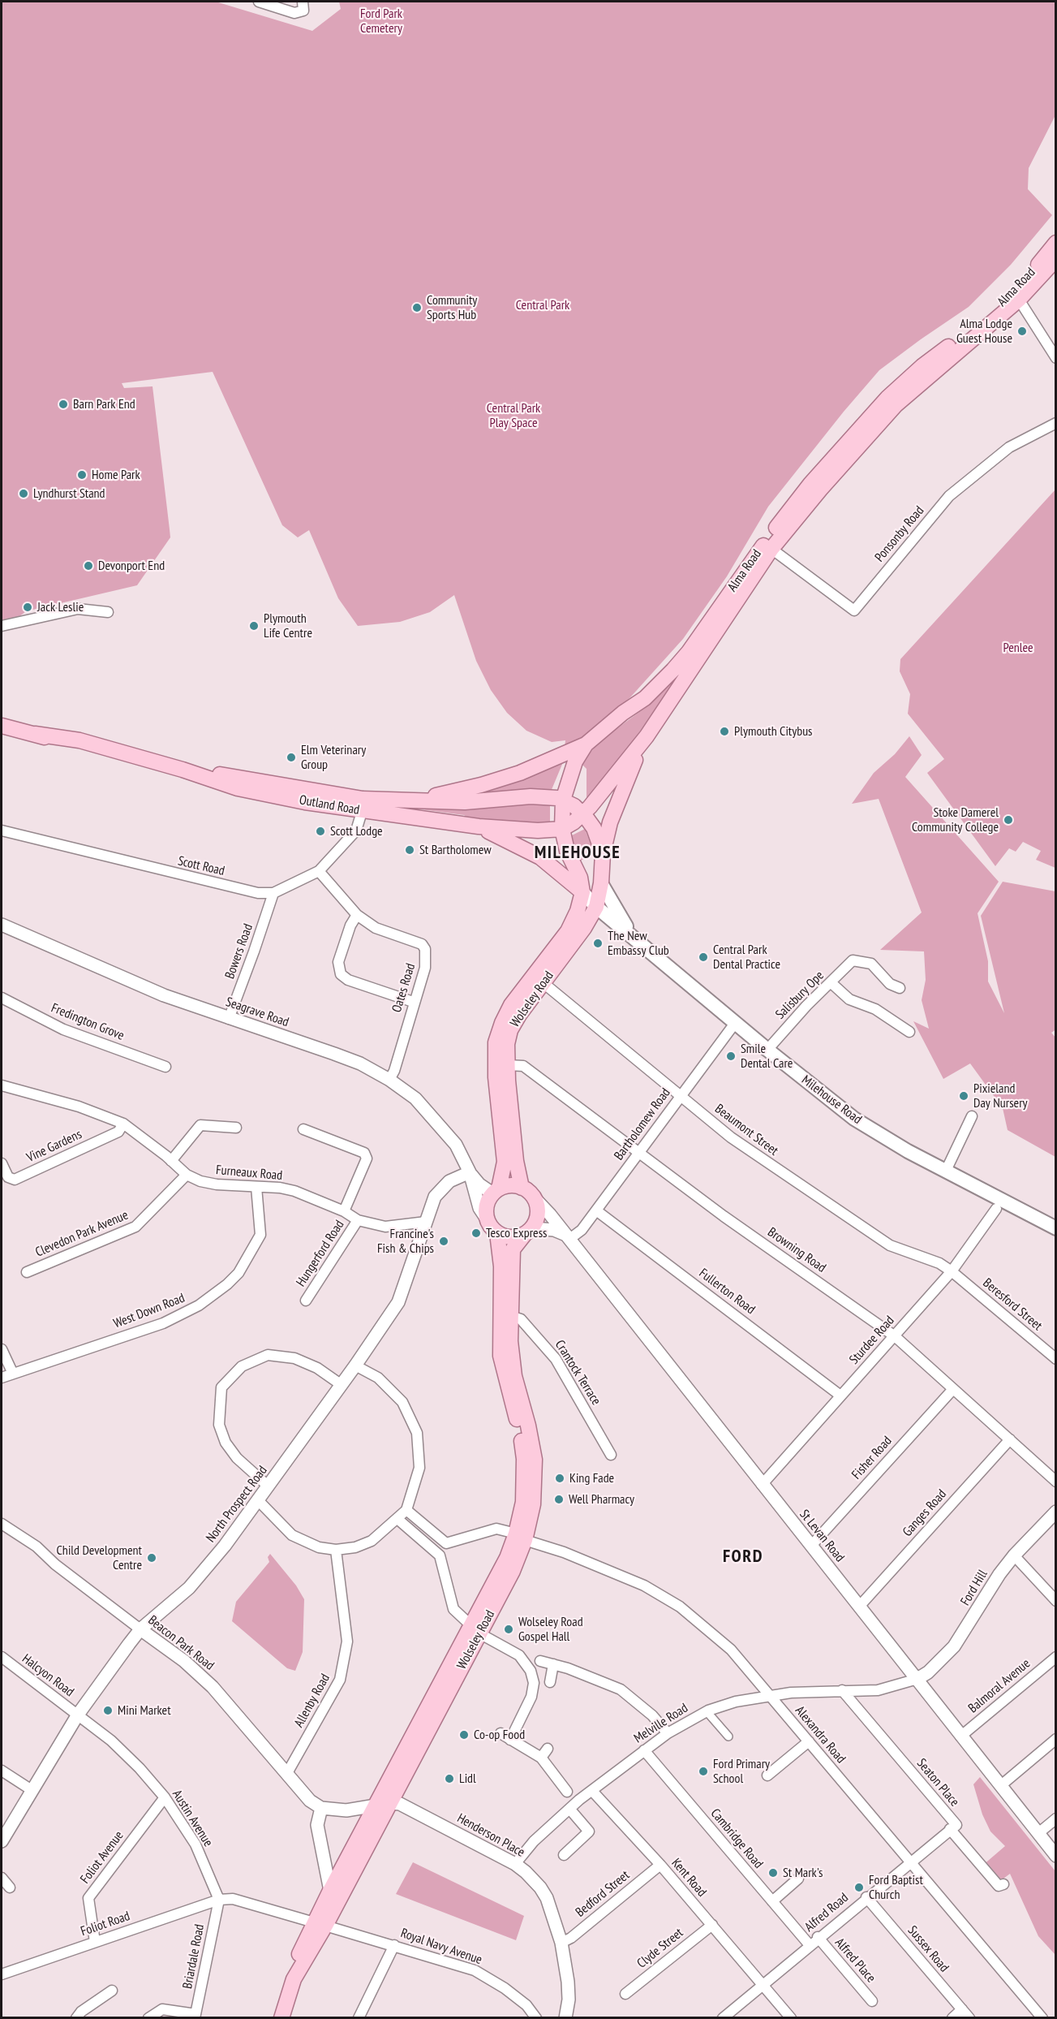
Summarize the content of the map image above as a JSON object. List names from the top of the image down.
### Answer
{
  "streets": {
    "main road": [
      "Alma Road",
      "Outland Road",
      "Wolseley Road",
      "Milehouse Road"
    ],
    "street": [
      "Ponsonby Road",
      "Scott Road",
      "Bowers Road",
      "Oates Road",
      "Salisbury Ope",
      "Seagrave Road",
      "Fredington Grove",
      "Bartholomew Road",
      "Beaumont Street",
      "Vine Gardens",
      "Furneaux Road",
      "Clevedon Park Avenue",
      "Browning Road",
      "Hungerford Road",
      "Fullerton Road",
      "Beresford Street",
      "West Down Road",
      "Sturdee Road",
      "Crantock Terrace",
      "Fisher Road",
      "North Prospect Road",
      "Ganges Road",
      "St Levan Road",
      "Ford Hill",
      "Beacon Park Road",
      "Halcyon Road",
      "Balmoral Avenue",
      "Allenby Road",
      "Melville Road",
      "Alexandra Road",
      "Seaton Place",
      "Austin Avenue",
      "Henderson Place",
      "Cambridge Road",
      "Foliot Avenue",
      "Kent Road",
      "Bedford Street",
      "Alfred Road",
      "Foliot Road",
      "Royal Navy Avenue",
      "Clyde Street",
      "Sussex Road",
      "Briardale Road",
      "Alfred Place"
    ]
  },
  "crossings": [
    ["Alma Road", "Ponsonby Road"],
    ["Alma Road", "Outland Road"],
    ["Alma Road", "Wolseley Road"],
    ["Outland Road", "Wolseley Road"],
    ["Outland Road", "Milehouse Road"],
    ["Scott Road", "Bowers Road"],
    ["Bowers Road", "Seagrave Road"],
    ["Oates Road", "Seagrave Road"],
    ["Salisbury Ope", "Milehouse Road"],
    ["Wolseley Road", "Milehouse Road"],
    ["Wolseley Road", "Beaumont Street"],
    ["Wolseley Road", "Browning Road"],
    ["Wolseley Road", "Crantock Terrace"],
    ["Wolseley Road", "St Levan Road"],
    ["Wolseley Road", "Alexandra Road"],
    ["Wolseley Road", "Henderson Place"],
    ["Wolseley Road", "Royal Navy Avenue"],
    ["Seagrave Road", "North Prospect Road"],
    ["Milehouse Road", "Bartholomew Road"],
    ["Bartholomew Road", "Beaumont Street"],
    ["Bartholomew Road", "Browning Road"],
    ["Bartholomew Road", "Fullerton Road"],
    ["Bartholomew Road", "St Levan Road"],
    ["Beaumont Street", "Beresford Street"],
    ["Beaumont Street", "Sturdee Road"],
    ["Vine Gardens", "Furneaux Road"],
    ["Furneaux Road", "Clevedon Park Avenue"],
    ["Furneaux Road", "Hungerford Road"],
    ["Furneaux Road", "West Down Road"],
    ["Furneaux Road", "North Prospect Road"],
    ["Browning Road", "Sturdee Road"],
    ["Browning Road", "Fisher Road"],
    ["Browning Road", "Ganges Road"],
    ["Fullerton Road", "Sturdee Road"],
    ["Beresford Street", "Sturdee Road"],
    ["Sturdee Road", "St Levan Road"],
    ["Fisher Road", "St Levan Road"],
    ["North Prospect Road", "Beacon Park Road"],
    ["North Prospect Road", "Halcyon Road"],
    ["North Prospect Road", "Austin Avenue"],
    ["Ganges Road", "St Levan Road"],
    ["St Levan Road", "Ford Hill"],
    ["St Levan Road", "Balmoral Avenue"],
    ["St Levan Road", "Melville Road"],
    ["Ford Hill", "Melville Road"],
    ["Beacon Park Road", "Allenby Road"],
    ["Halcyon Road", "Austin Avenue"],
    ["Melville Road", "Alexandra Road"],
    ["Melville Road", "Seaton Place"],
    ["Melville Road", "Henderson Place"],
    ["Melville Road", "Cambridge Road"],
    ["Melville Road", "Kent Road"],
    ["Alexandra Road", "Alfred Road"],
    ["Seaton Place", "Alfred Road"],
    ["Austin Avenue", "Foliot Avenue"],
    ["Austin Avenue", "Foliot Road"],
    ["Austin Avenue", "Briardale Road"],
    ["Henderson Place", "Bedford Street"],
    ["Cambridge Road", "Alfred Road"],
    ["Foliot Avenue", "Foliot Road"],
    ["Kent Road", "Bedford Street"],
    ["Kent Road", "Alfred Road"],
    ["Kent Road", "Clyde Street"],
    ["Alfred Road", "Sussex Road"],
    ["Alfred Road", "Alfred Place"],
    ["Foliot Road", "Briardale Road"]
  ],
  "districts": ["MILEHOUSE", "FORD"],
  "parks": [
    "Ford Park Cemetery",
    "Central Park",
    "Central Park Play Space",
    "Penlee"
  ],
  "places": [
    "Community Sports Hub",
    "Alma Lodge Guest House",
    "Barn Park End",
    "Home Park",
    "Lyndhurst Stand",
    "Devonport End",
    "Jack Leslie",
    "Plymouth Life Centre",
    "Plymouth Citybus",
    "Elm Veterinary Group",
    "Stoke Damerel Community College",
    "Scott Lodge",
    "St Bartholomew",
    "The New Embassy Club",
    "Central Park Dental Practice",
    "Smile Dental Care",
    "Pixieland Day Nursery",
    "Tesco Express",
    "Francine's Fish & Chips",
    "King Fade",
    "Well Pharmacy",
    "Child Development Centre",
    "Wolseley Road Gospel Hall",
    "Mini Market",
    "Co-op Food",
    "Ford Primary School",
    "Lidl",
    "St Mark's",
    "Ford Baptist Church"
  ]
}
